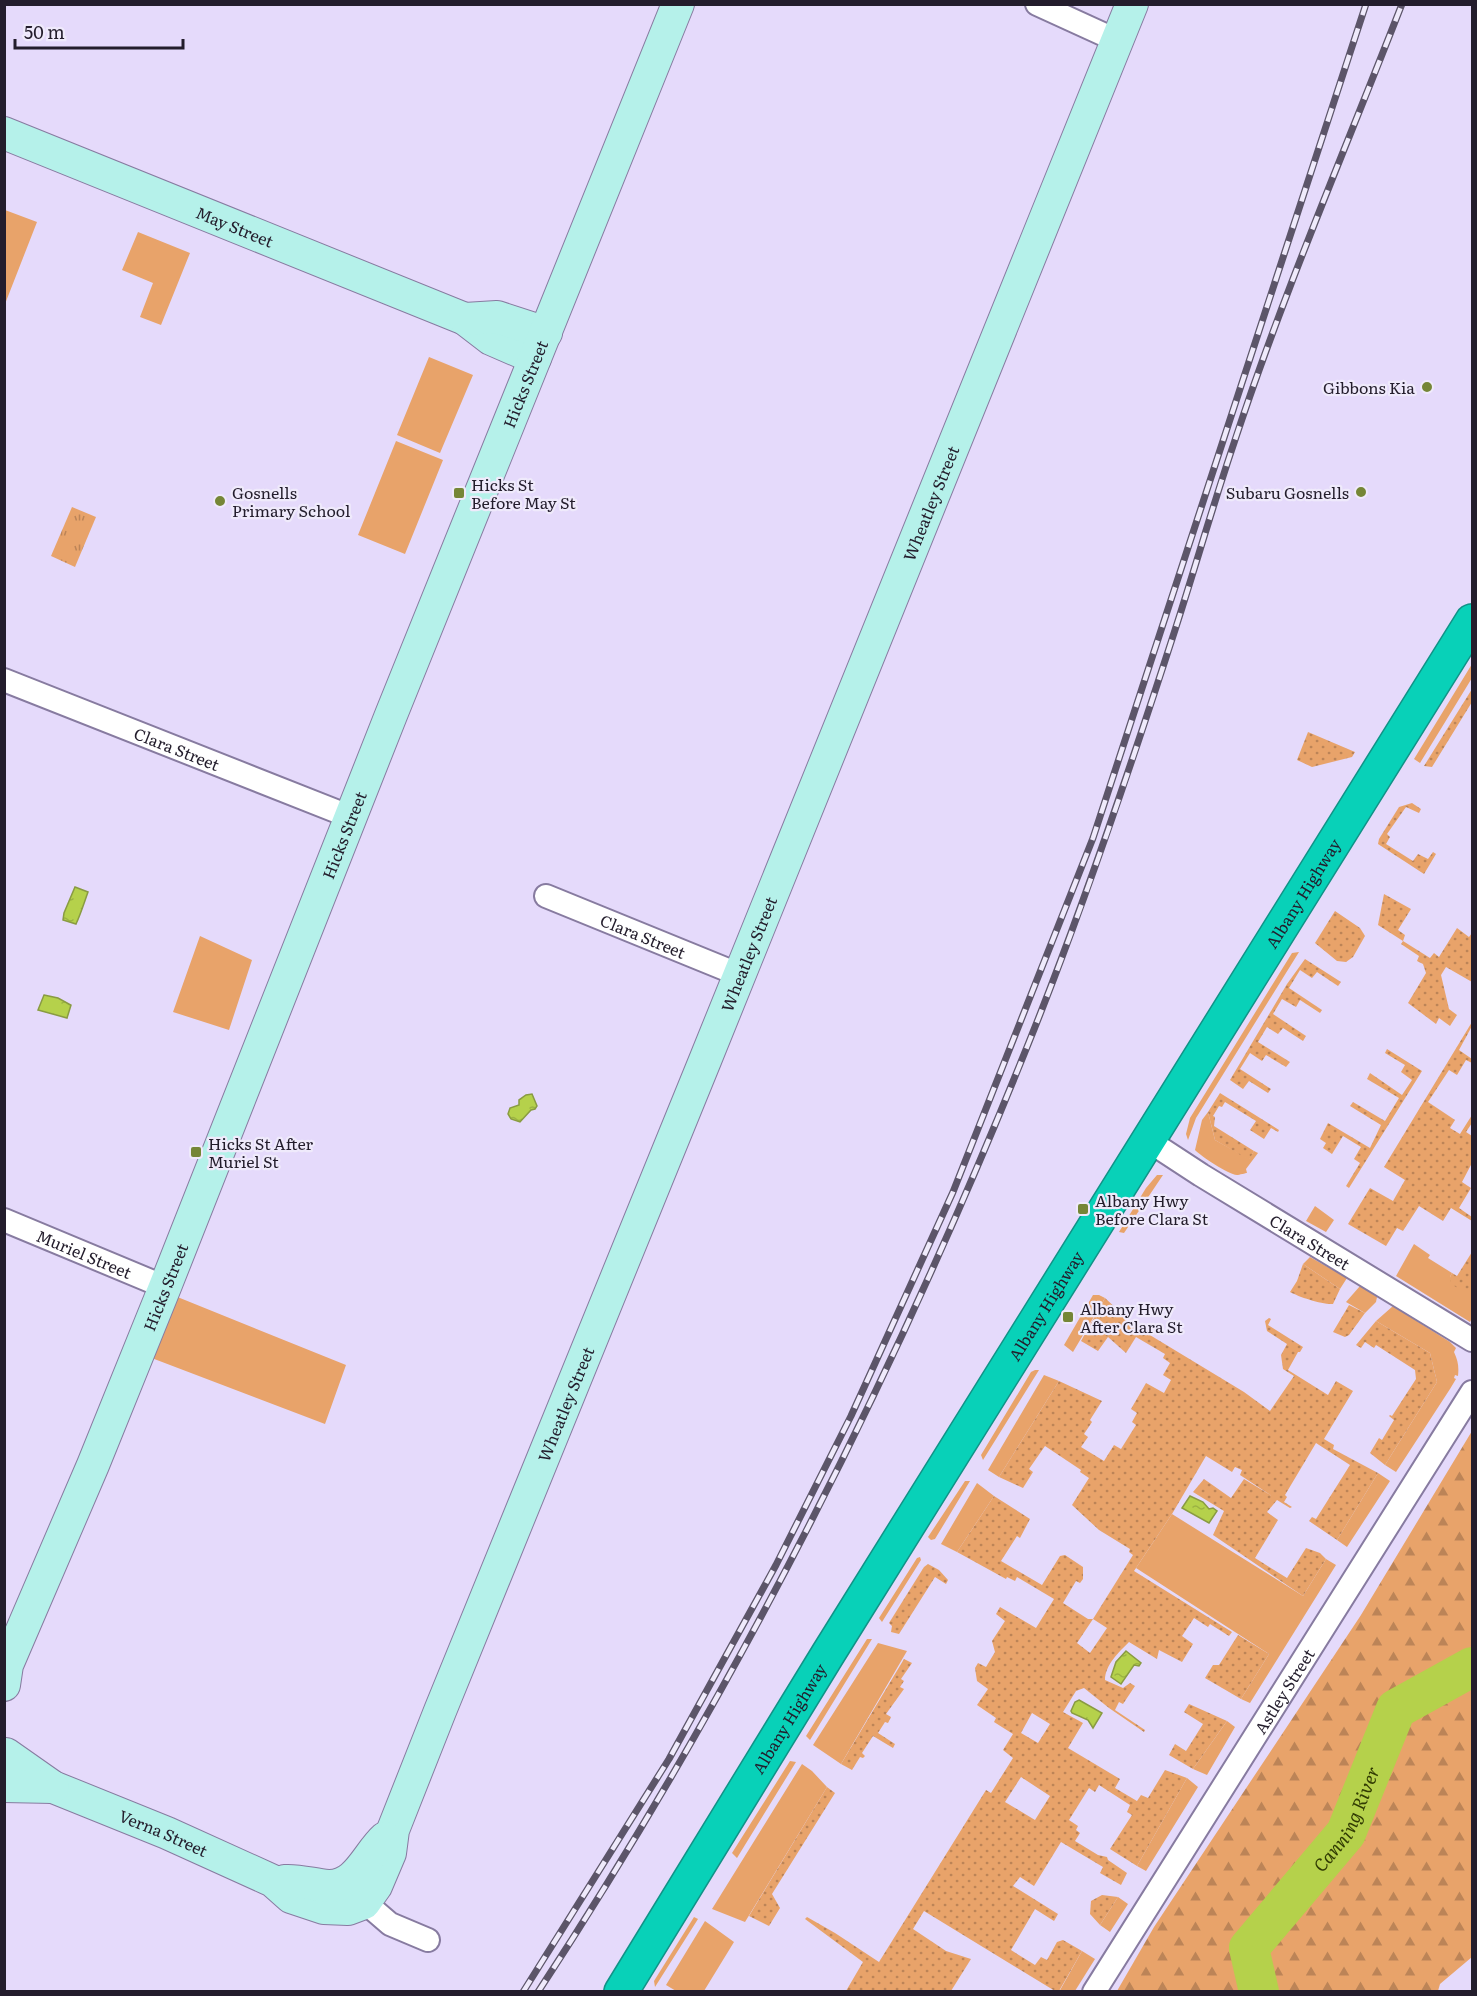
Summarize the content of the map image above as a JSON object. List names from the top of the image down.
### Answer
{
  "streets": {
    "highway": ["Albany Highway"],
    "street": [
      "May Street",
      "Hicks Street",
      "Wheatley Street",
      "Clara Street",
      "Muriel Street",
      "Astley Street",
      "Verna Street"
    ]
  },
  "crossings": [
    ["May Street", "Hicks Street"],
    ["Hicks Street", "Clara Street"],
    ["Hicks Street", "Muriel Street"],
    ["Wheatley Street", "Clara Street"],
    ["Wheatley Street", "Verna Street"],
    ["Clara Street", "Albany Highway"]
  ],
  "water": ["Canning River"],
  "places": {
    "other": ["Gibbons Kia", "Subaru Gosnells", "Gosnells Primary School"],
    "transit": [
      "Hicks St Before May St",
      "Hicks St After Muriel St",
      "Albany Hwy Before Clara St",
      "Albany Hwy After Clara St"
    ]
  },
  "scale_bar": "50 m"
}
